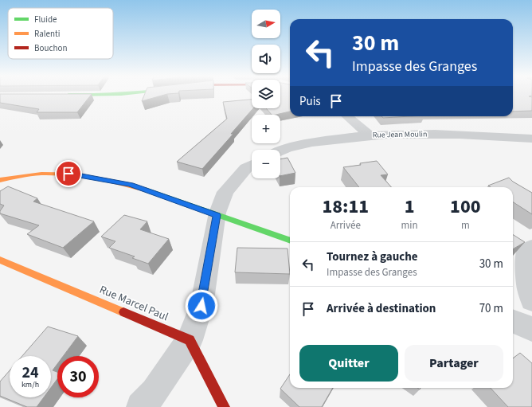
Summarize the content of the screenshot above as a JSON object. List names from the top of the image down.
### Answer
{
  "streets": {
    "street": ["Rue Jean Moulin", "Rue Marcel Paul"]
  },
  "legend": ["Fluide", "Ralenti", "Bouchon"],
  "north": "right",
  "page": {
    "map_buttons": ["+", "−"],
    "turn": ["30 m", "Impasse des Granges"],
    "then": "Puis",
    "eta": [
      "18:11",
      "Arrivée",
      "1",
      "min",
      "100",
      "m"
    ],
    "list": [
      {
        "name": "Tournez à gauche",
        "note": "Impasse des Granges",
        "value": "30 m"
      },
      {
        "name": "Arrivée à destination",
        "value": "70 m"
      }
    ],
    "buttons": ["Quitter", "Partager"],
    "speed": "24 km/h",
    "limit": "30"
  }
}
